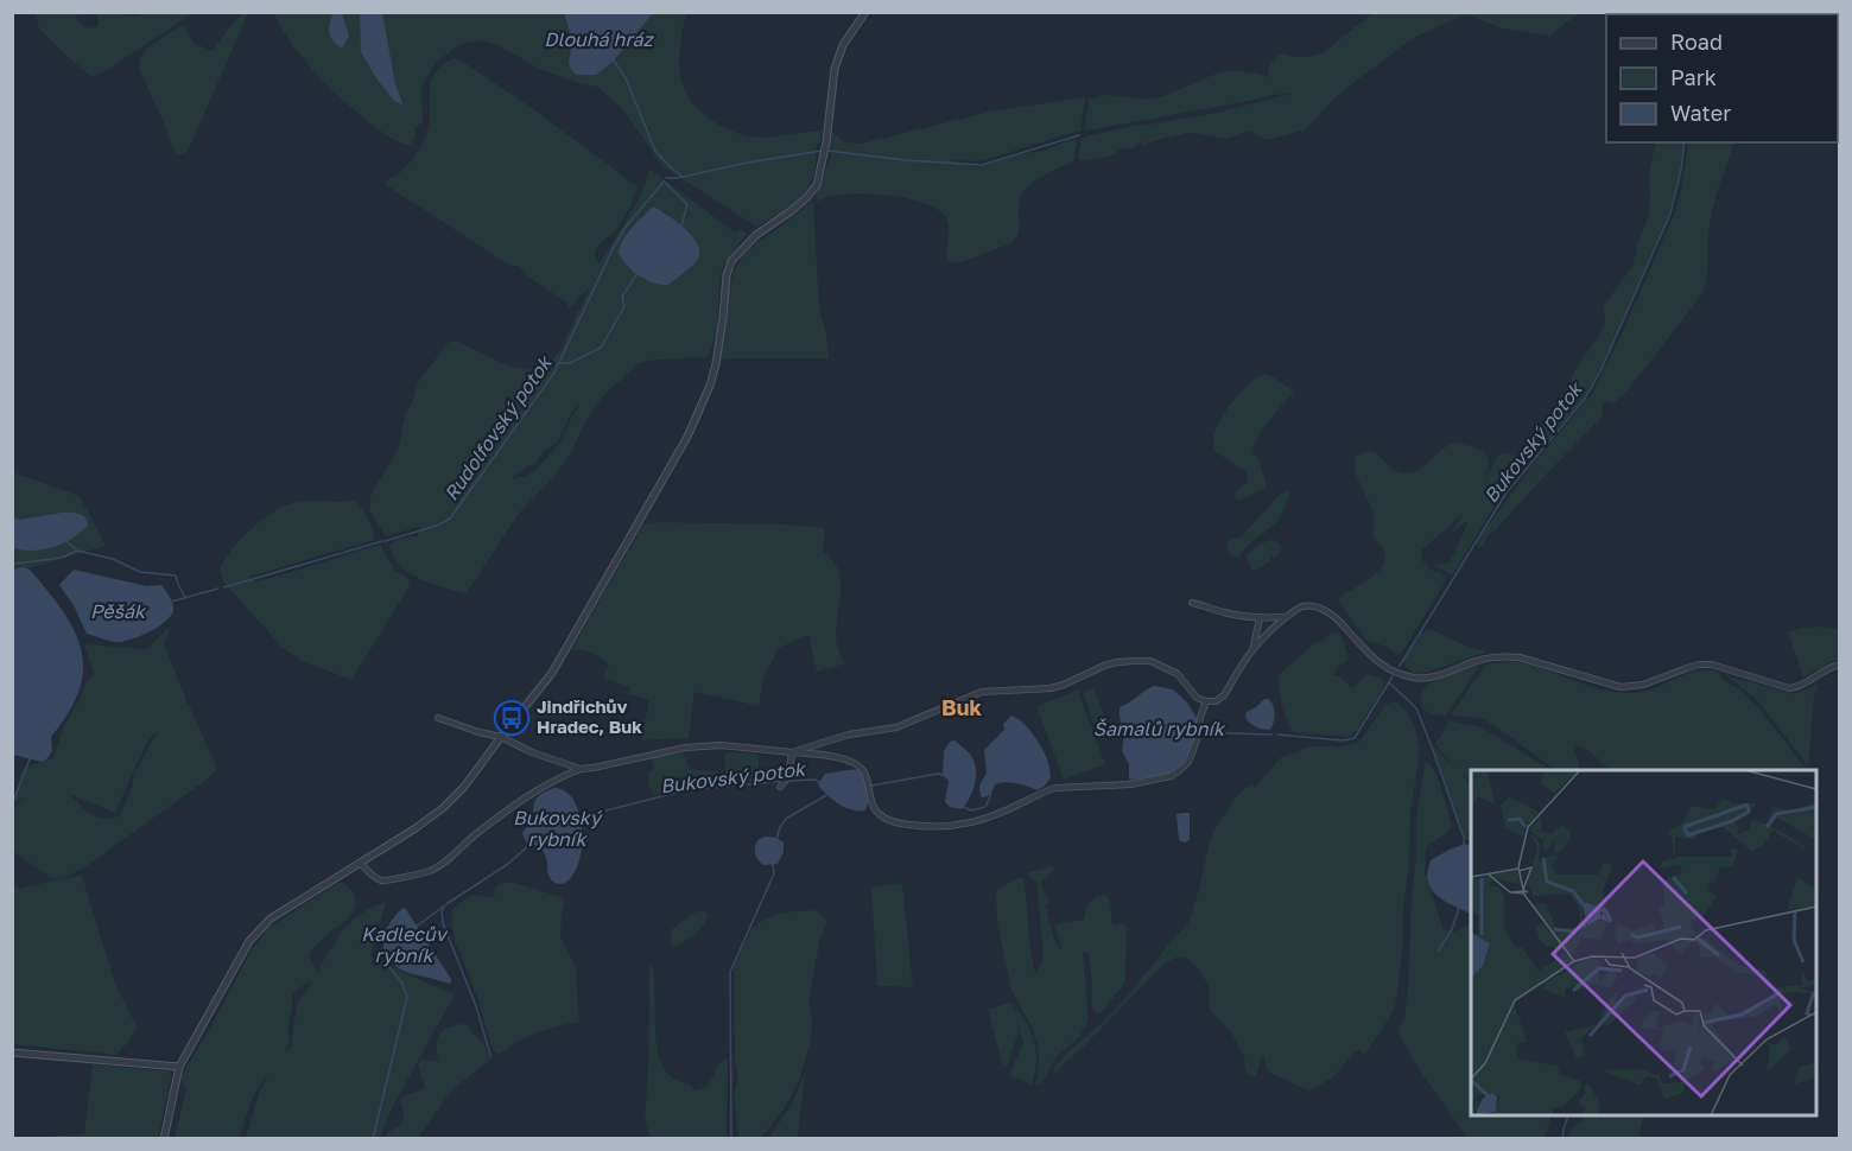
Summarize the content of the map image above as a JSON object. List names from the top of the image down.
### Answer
{
  "districts": ["Buk"],
  "water": [
    "Dlouhá hráz",
    "Rudolfovský potok",
    "Bukovský potok",
    "Pěšák",
    "Šamalů rybník",
    "Bukovský rybník",
    "Kadlecův rybník"
  ],
  "places": {
    "bus stop": ["Jindřichův Hradec, Buk"]
  },
  "legend": ["Road", "Park", "Water"]
}
